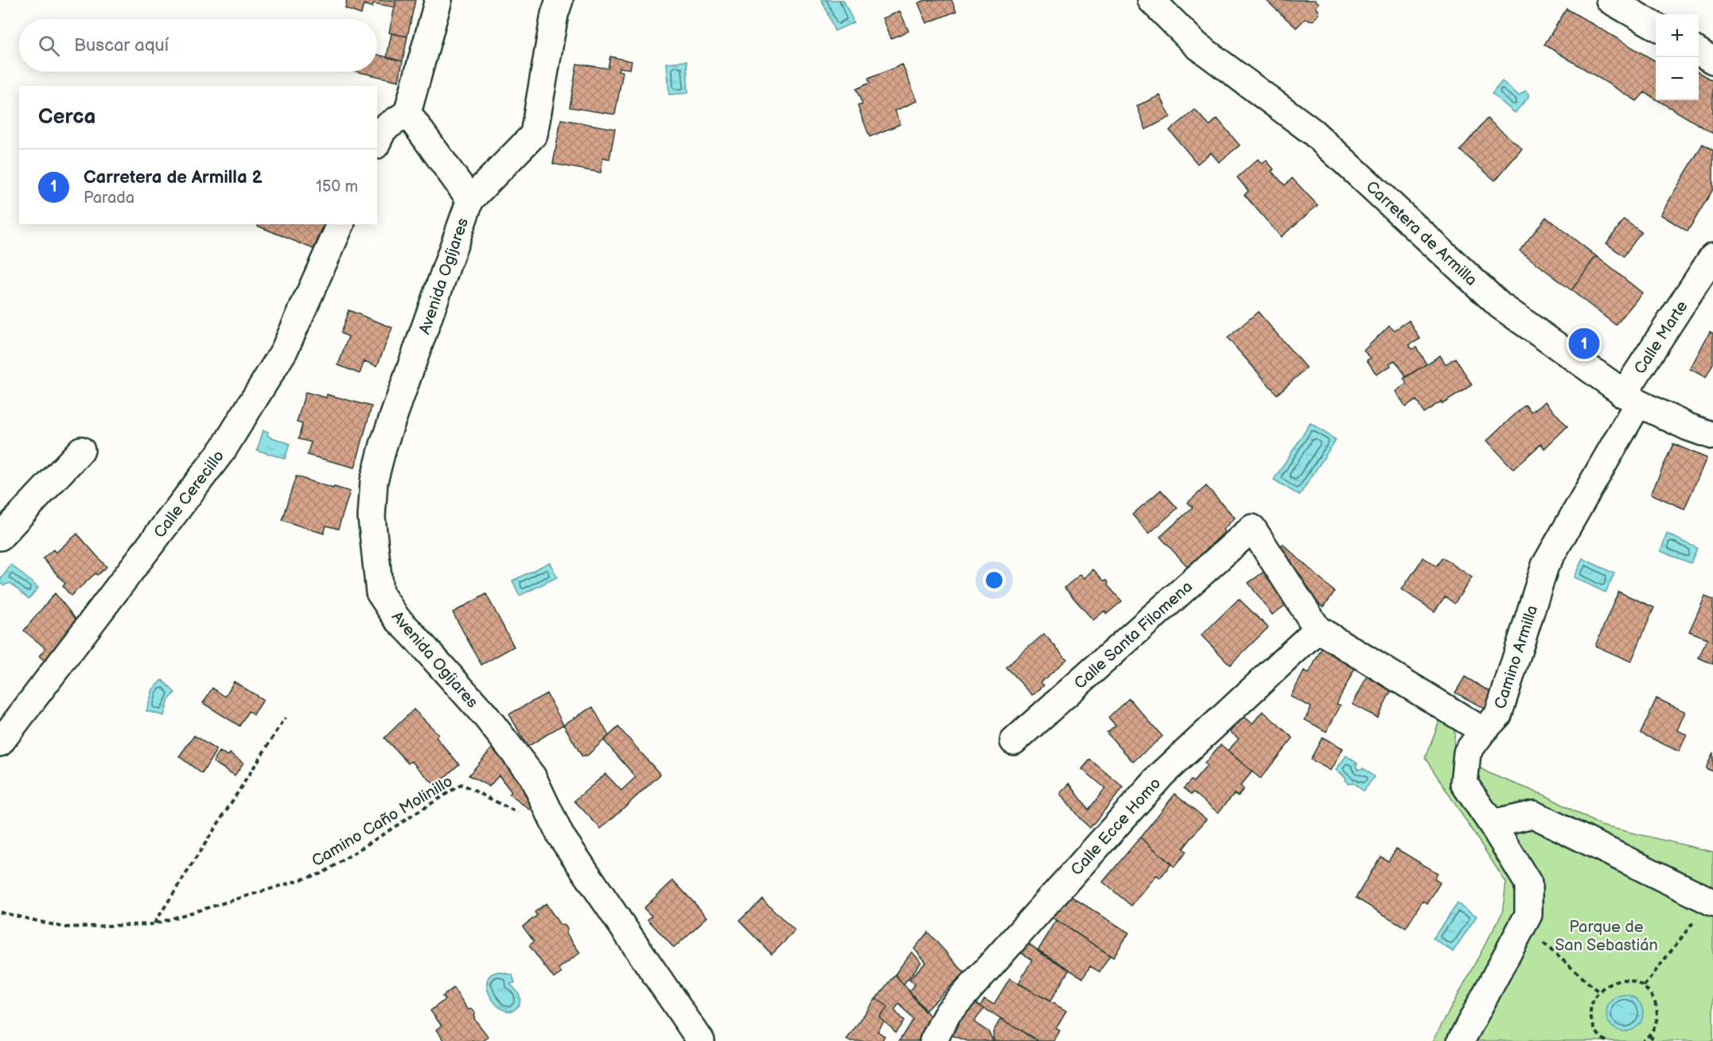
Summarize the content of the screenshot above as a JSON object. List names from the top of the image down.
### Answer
{
  "streets": {
    "street": [
      "Carretera de Armilla",
      "Avenida Ogíjares",
      "Calle Marte",
      "Calle Cerecillo",
      "Calle Santa Filomena",
      "Camino Armilla",
      "Calle Ecce Homo"
    ],
    "path": ["Camino Caño Molinillo"]
  },
  "crossings": [
    ["Carretera de Armilla", "Calle Marte"],
    ["Carretera de Armilla", "Camino Armilla"],
    ["Calle Marte", "Camino Armilla"],
    ["Calle Santa Filomena", "Calle Ecce Homo"]
  ],
  "parks": ["Parque de San Sebastián"],
  "page": {
    "map_buttons": ["+", "−"],
    "search": "Buscar aquí",
    "heading": "Cerca",
    "list": [
      {
        "mark": "1",
        "name": "Carretera de Armilla 2",
        "note": "Parada",
        "value": "150 m"
      }
    ],
    "pins": "1"
  }
}
